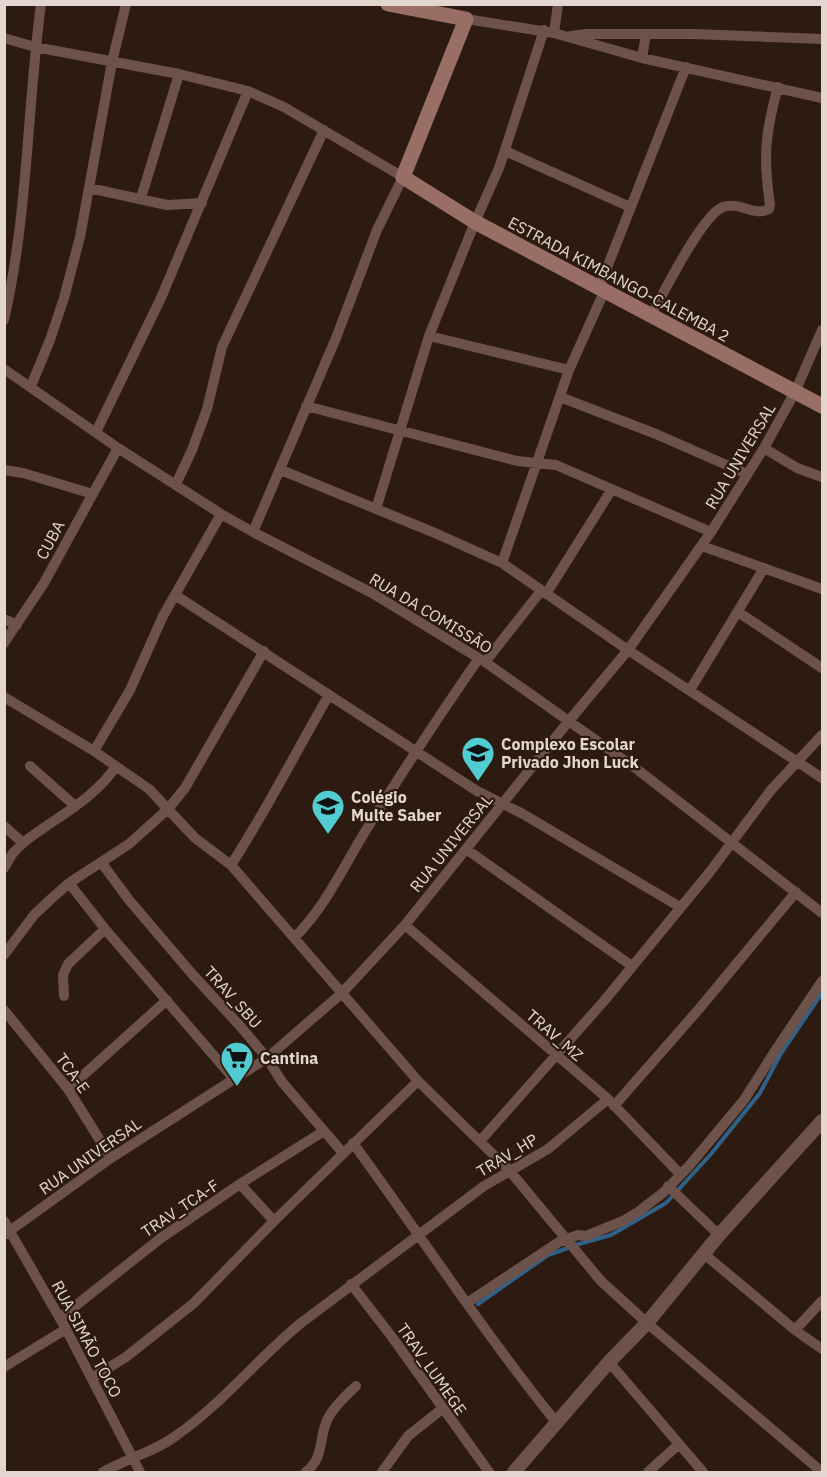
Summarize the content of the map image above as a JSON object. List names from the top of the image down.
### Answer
{
  "streets": {
    "main road": ["ESTRADA KIMBANGO-CALEMBA 2"],
    "street": [
      "RUA UNIVERSAL",
      "CUBA",
      "RUA DA COMISSÃO",
      "TRAV_SBU",
      "TRAV_MZ",
      "TCA-E",
      "TRAV_HP",
      "TRAV_TCA-F",
      "RUA SIMÃO TOCO",
      "TRAV_LUMEGE"
    ]
  },
  "crossings": [
    ["ESTRADA KIMBANGO-CALEMBA 2", "RUA UNIVERSAL"],
    ["RUA UNIVERSAL", "RUA DA COMISSÃO"],
    ["RUA UNIVERSAL", "TRAV_SBU"],
    ["RUA UNIVERSAL", "TRAV_MZ"],
    ["RUA UNIVERSAL", "TCA-E"],
    ["RUA UNIVERSAL", "RUA SIMÃO TOCO"],
    ["CUBA", "RUA DA COMISSÃO"],
    ["RUA DA COMISSÃO", "TRAV_HP"],
    ["TRAV_SBU", "TRAV_TCA-F"],
    ["TRAV_MZ", "TRAV_HP"],
    ["TRAV_HP", "RUA SIMÃO TOCO"],
    ["TRAV_HP", "TRAV_LUMEGE"],
    ["TRAV_TCA-F", "RUA SIMÃO TOCO"]
  ],
  "places": {
    "school or university": ["Complexo Escolar Privado Jhon Luck", "Colégio Multe Saber"],
    "supermarket": ["Cantina"]
  }
}
